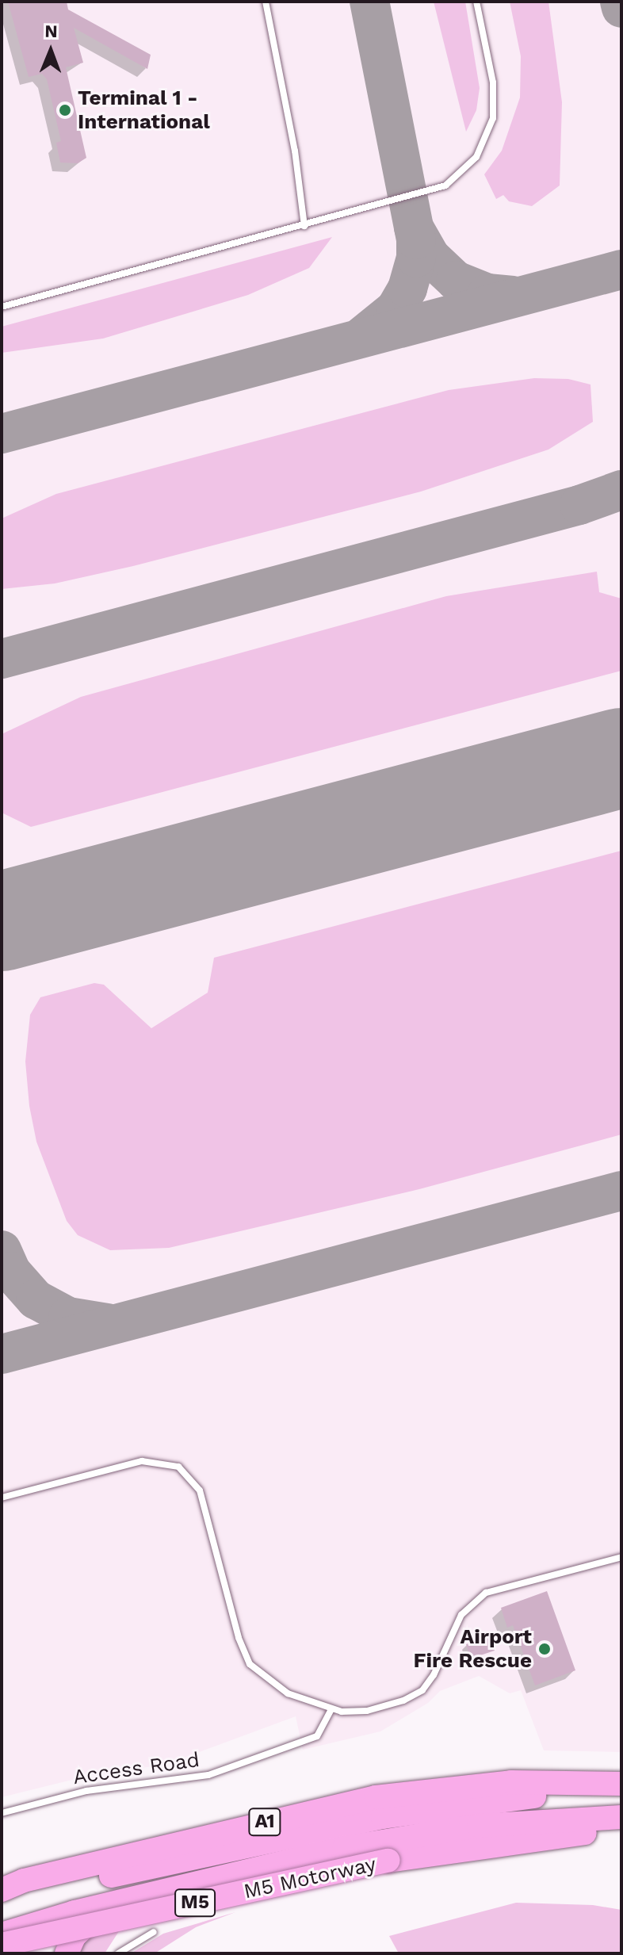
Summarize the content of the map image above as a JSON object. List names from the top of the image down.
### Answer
{
  "streets": {
    "highway": ["A1", "M5 Motorway", "M5"],
    "lane": ["Access Road"]
  },
  "places": ["Terminal 1 - International", "Airport Fire Rescue"],
  "north": "top"
}
